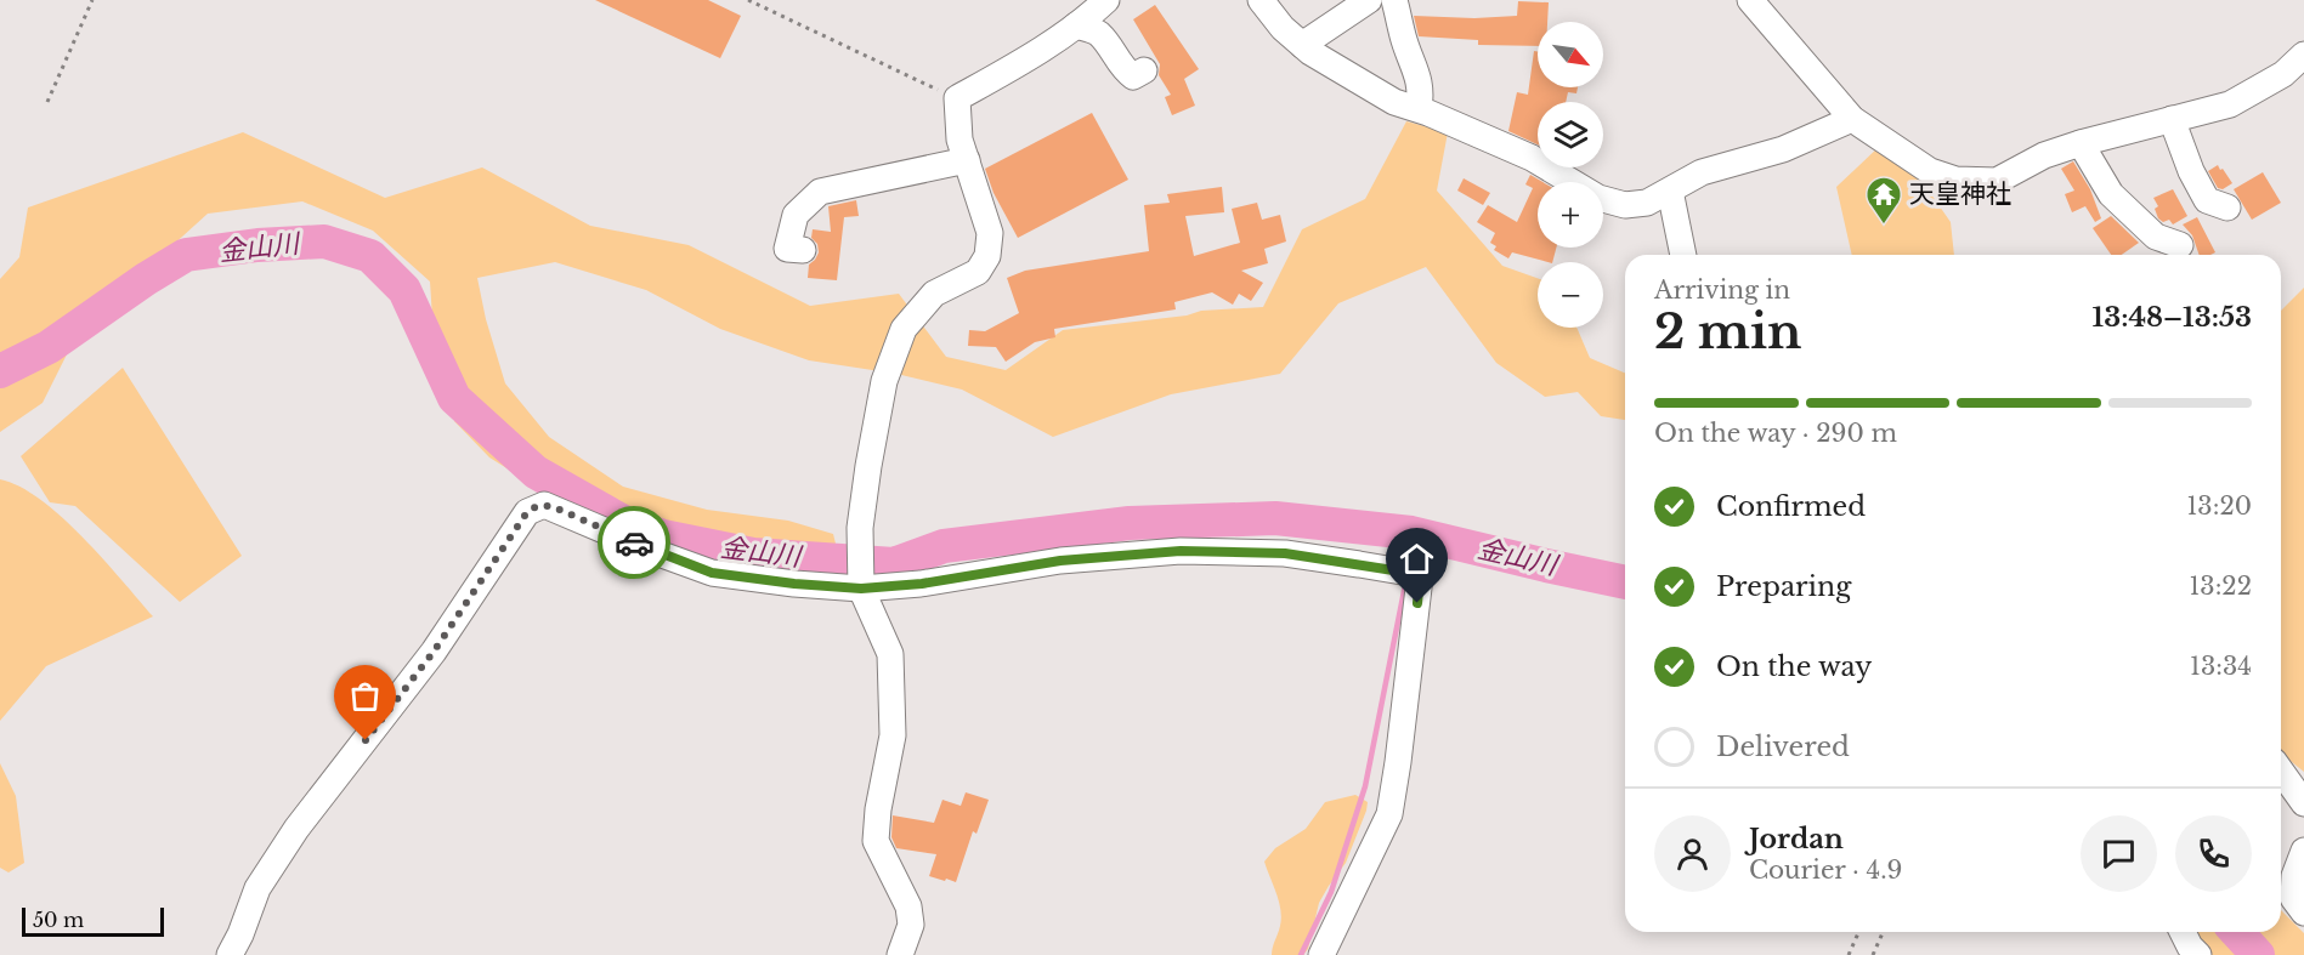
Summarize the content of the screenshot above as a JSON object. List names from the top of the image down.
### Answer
{
  "water": ["金山川"],
  "places": {
    "temple": ["天皇神社"]
  },
  "scale_bar": "50 m",
  "north": "bottom right",
  "page": {
    "map_buttons": ["+", "−"],
    "heading": ["2 min", "Arriving in", "13:48–13:53"],
    "panel": ["Jordan", "Courier · 4.9"],
    "bar": "On the way · 290 m",
    "list": [
      ["Confirmed", "13:20"],
      ["Preparing", "13:22"],
      ["On the way", "13:34"],
      "Delivered"
    ],
    "scale": "50 m"
  }
}
